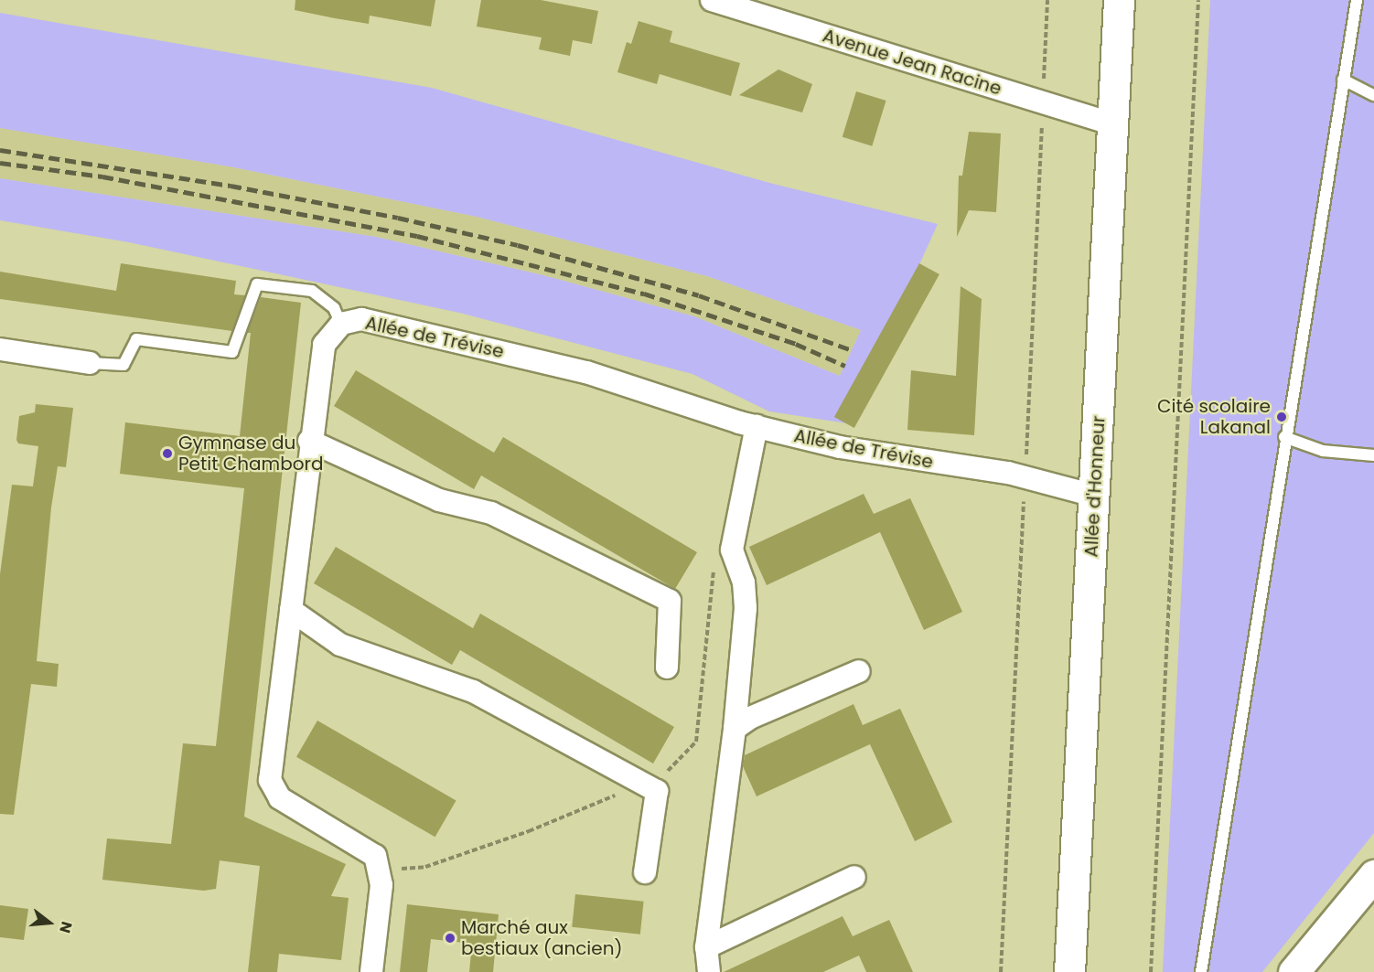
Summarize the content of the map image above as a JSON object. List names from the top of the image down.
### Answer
{
  "streets": {
    "main road": ["Allée d'Honneur"],
    "street": ["Avenue Jean Racine", "Allée de Trévise"]
  },
  "crossings": [
    ["Avenue Jean Racine", "Allée d'Honneur"],
    ["Allée de Trévise", "Allée d'Honneur"]
  ],
  "places": ["Cité scolaire Lakanal", "Gymnase du Petit Chambord", "Marché aux bestiaux (ancien)"],
  "north": "right"
}
